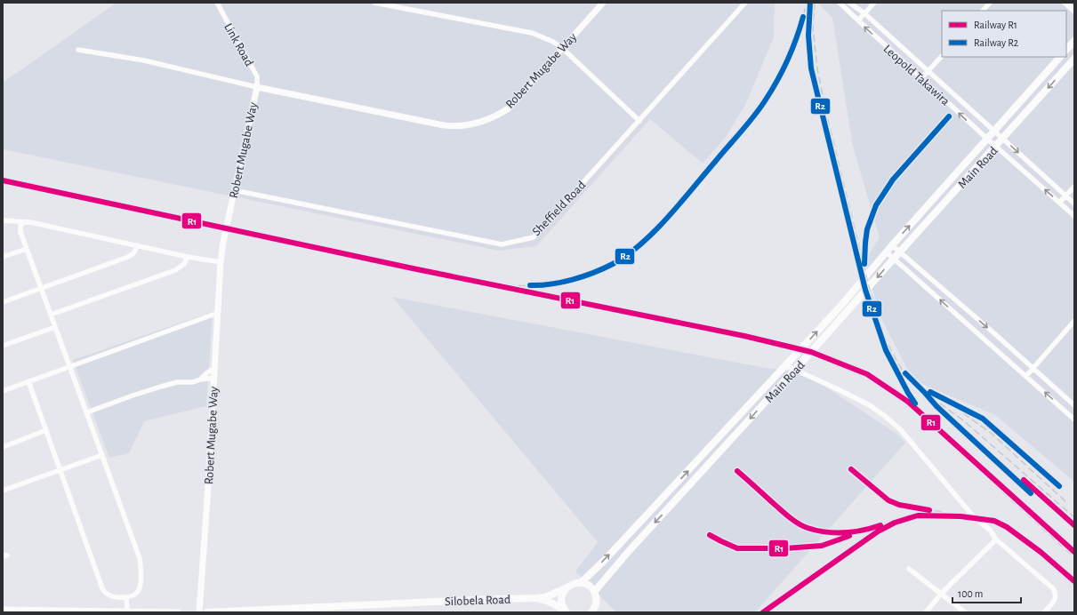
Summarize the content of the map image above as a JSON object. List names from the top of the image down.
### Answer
{
  "streets": {
    "main road": ["Main Road", "Silobela Road"],
    "street": [
      "Link Road",
      "Robert Mugabe Way",
      "Leopold Takawira",
      "Sheffield Road"
    ]
  },
  "crossings": [
    ["Link Road", "Robert Mugabe Way"],
    ["Robert Mugabe Way", "Sheffield Road"],
    ["Leopold Takawira", "Main Road"],
    ["Main Road", "Silobela Road"]
  ],
  "lines": ["rail line R2", "rail line R1"],
  "legend": ["Railway R1", "Railway R2"],
  "scale_bar": "100 m"
}
